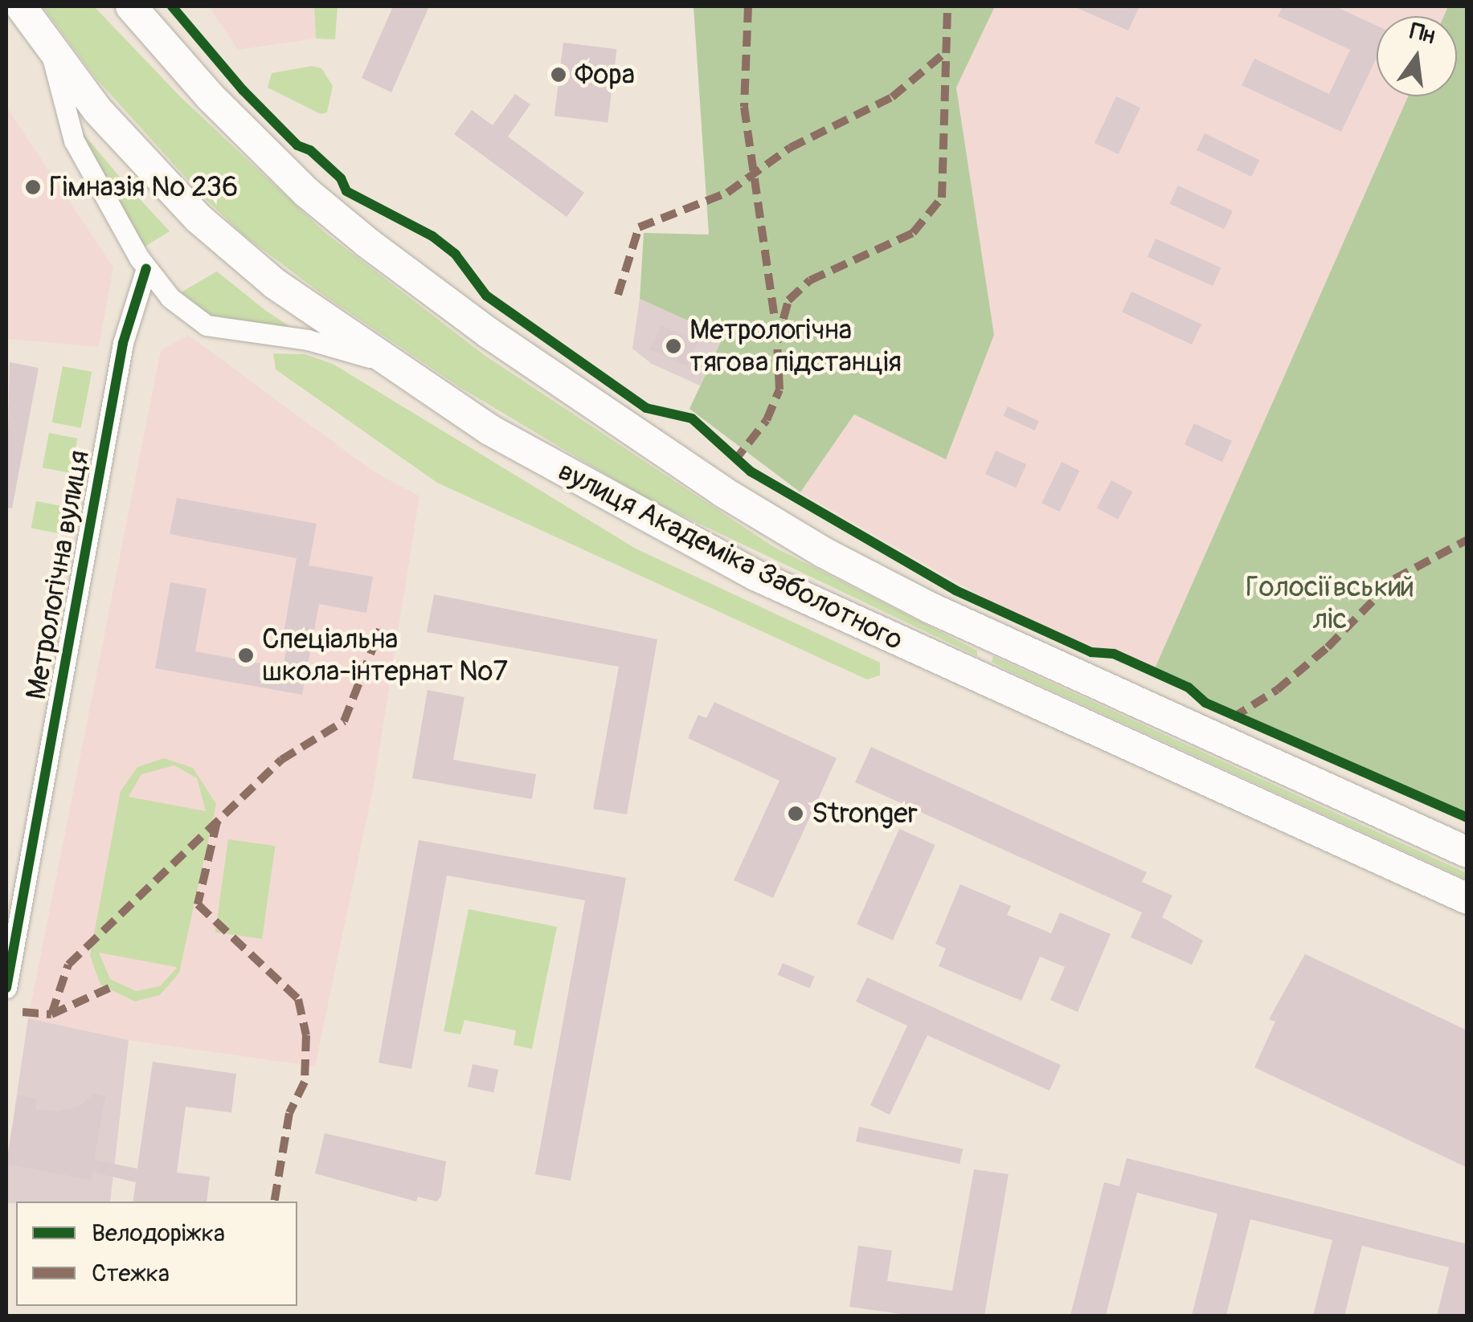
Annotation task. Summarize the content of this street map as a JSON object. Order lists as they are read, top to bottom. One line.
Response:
{"streets":{"highway":["вулиця Академіка Заболотного"],"street":["Метрологічна вулиця"]},"parks":["Голосіївський ліс"],"places":["Фора","Гімназія № 236","Метрологічна тягова підстанція","Спеціальна школа-інтернат №7","Stronger"],"legend":["Велодоріжка","Стежка"],"north":"top"}
